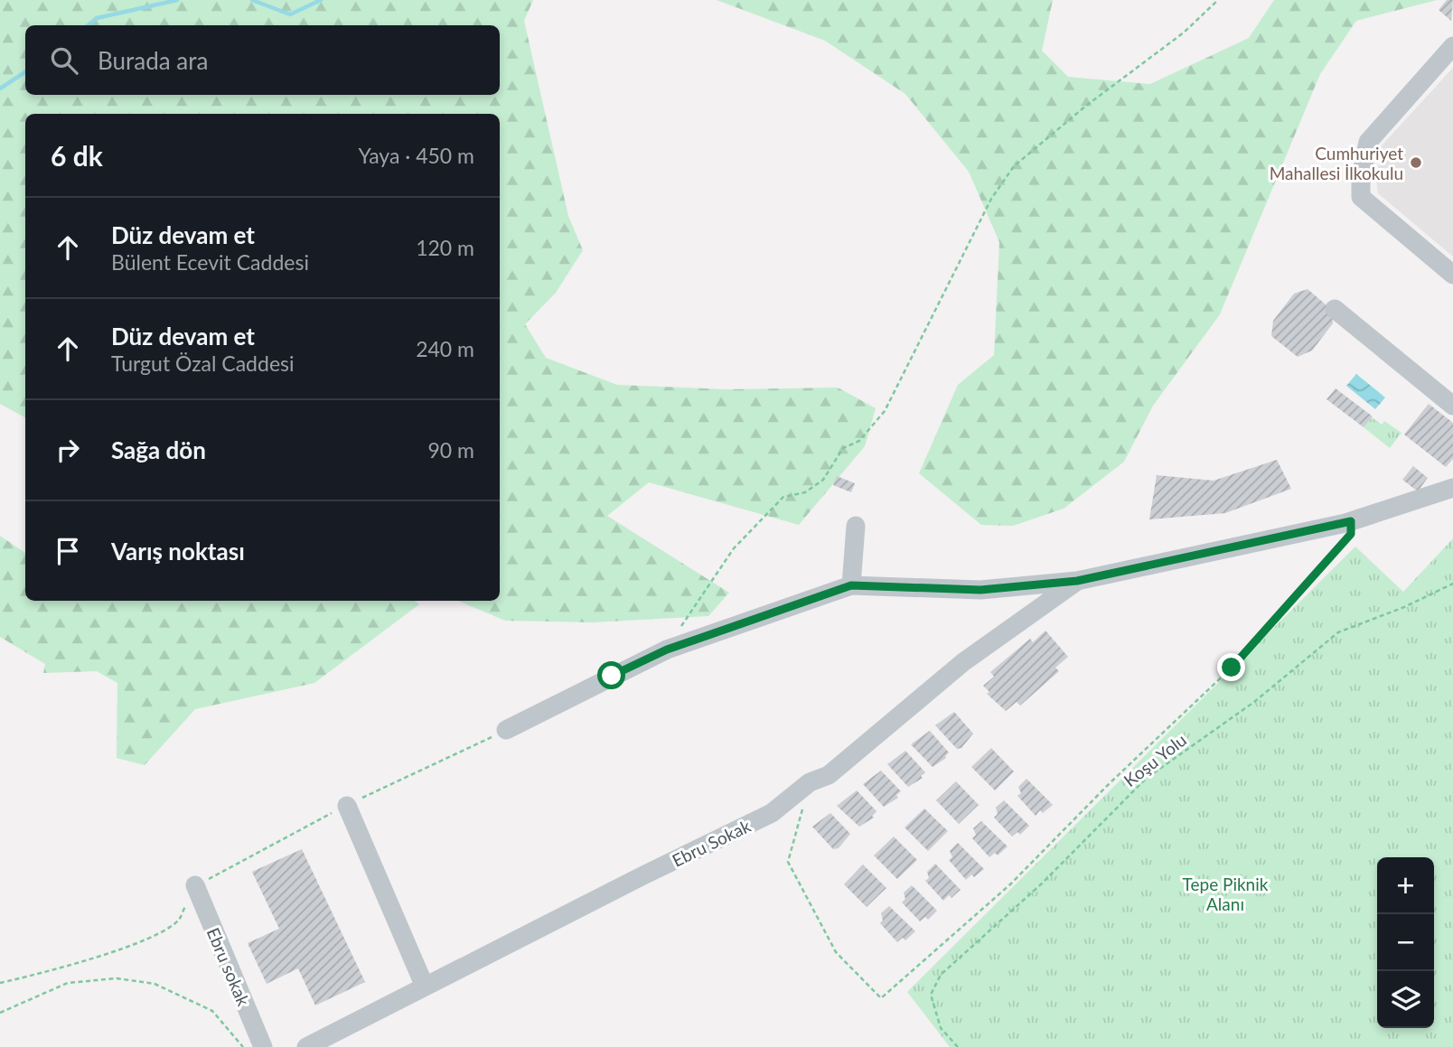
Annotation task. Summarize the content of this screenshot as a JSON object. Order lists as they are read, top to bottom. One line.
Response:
{"streets":{"street":["Ebru Sokak","Ebru sokak"],"path":["Koşu Yolu"]},"parks":["Tepe Piknik Alanı"],"places":["Cumhuriyet Mahallesi İlkokulu"],"page":{"search":"Burada ara","heading":["6 dk","Yaya · 450 m"],"list":[["Düz devam et","Bülent Ecevit Caddesi","120 m"],["Düz devam et","Turgut Özal Caddesi","240 m"],["Sağa dön","90 m"],"Varış noktası"],"map_buttons":["+","−"]}}
